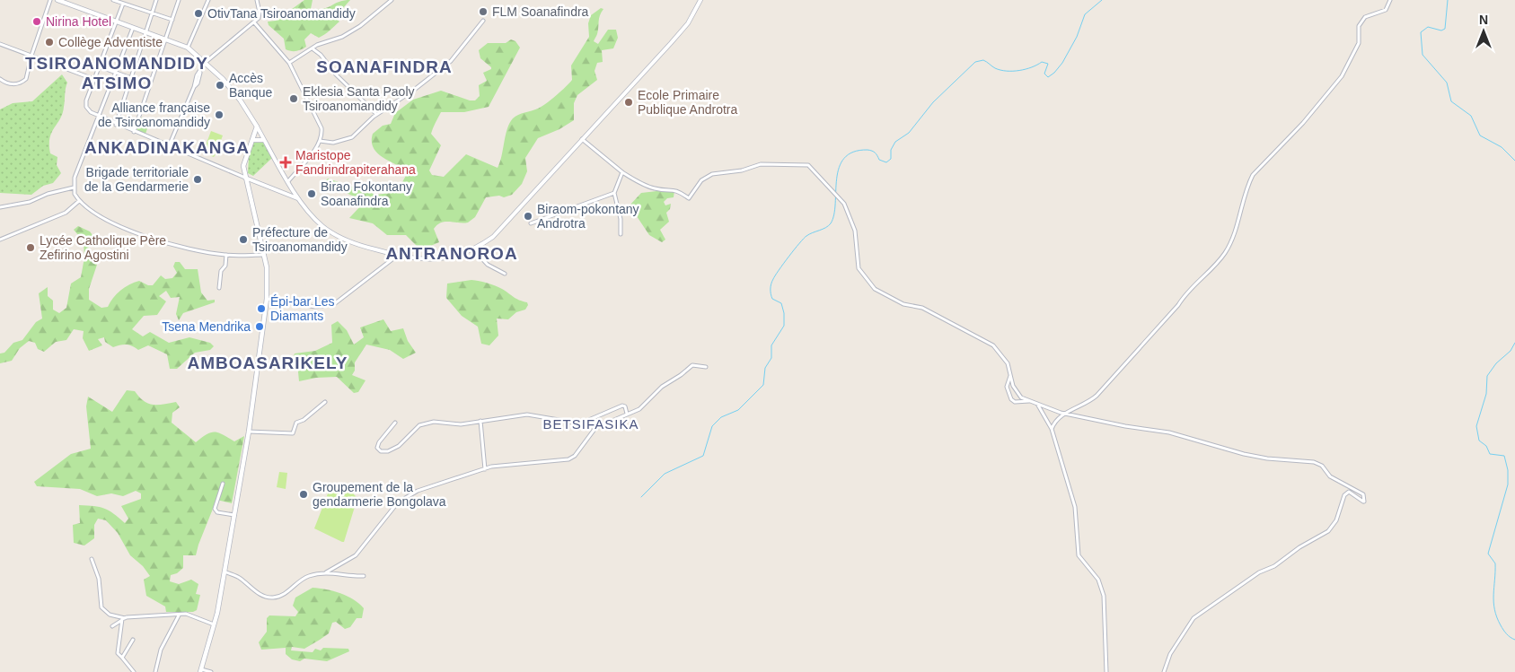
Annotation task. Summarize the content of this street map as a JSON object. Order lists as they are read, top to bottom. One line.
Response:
{"districts":["TSIROANOMANDIDY ATSIMO","SOANAFINDRA","ANKADINAKANGA","ANTRANOROA","AMBOASARIKELY","BETSIFASIKA"],"places":{"other":["FLM Soanafindra","OtivTana Tsiroanomandidy","Nirina Hotel","Collège Adventiste","Accès Banque","Eklesia Santa Paoly Tsiroanomandidy","Ecole Primaire Publique Androtra","Alliance française de Tsiroanomandidy","Brigade territoriale de la Gendarmerie","Birao Fokontany Soanafindra","Biraom-pokontany Androtra","Préfecture de Tsiroanomandidy","Lycée Catholique Père Zefirino Agostini","Épi-bar Les Diamants","Tsena Mendrika","Groupement de la gendarmerie Bongolava"],"health":["Maristope Fandrindrapiterahana"]},"north":"top"}
